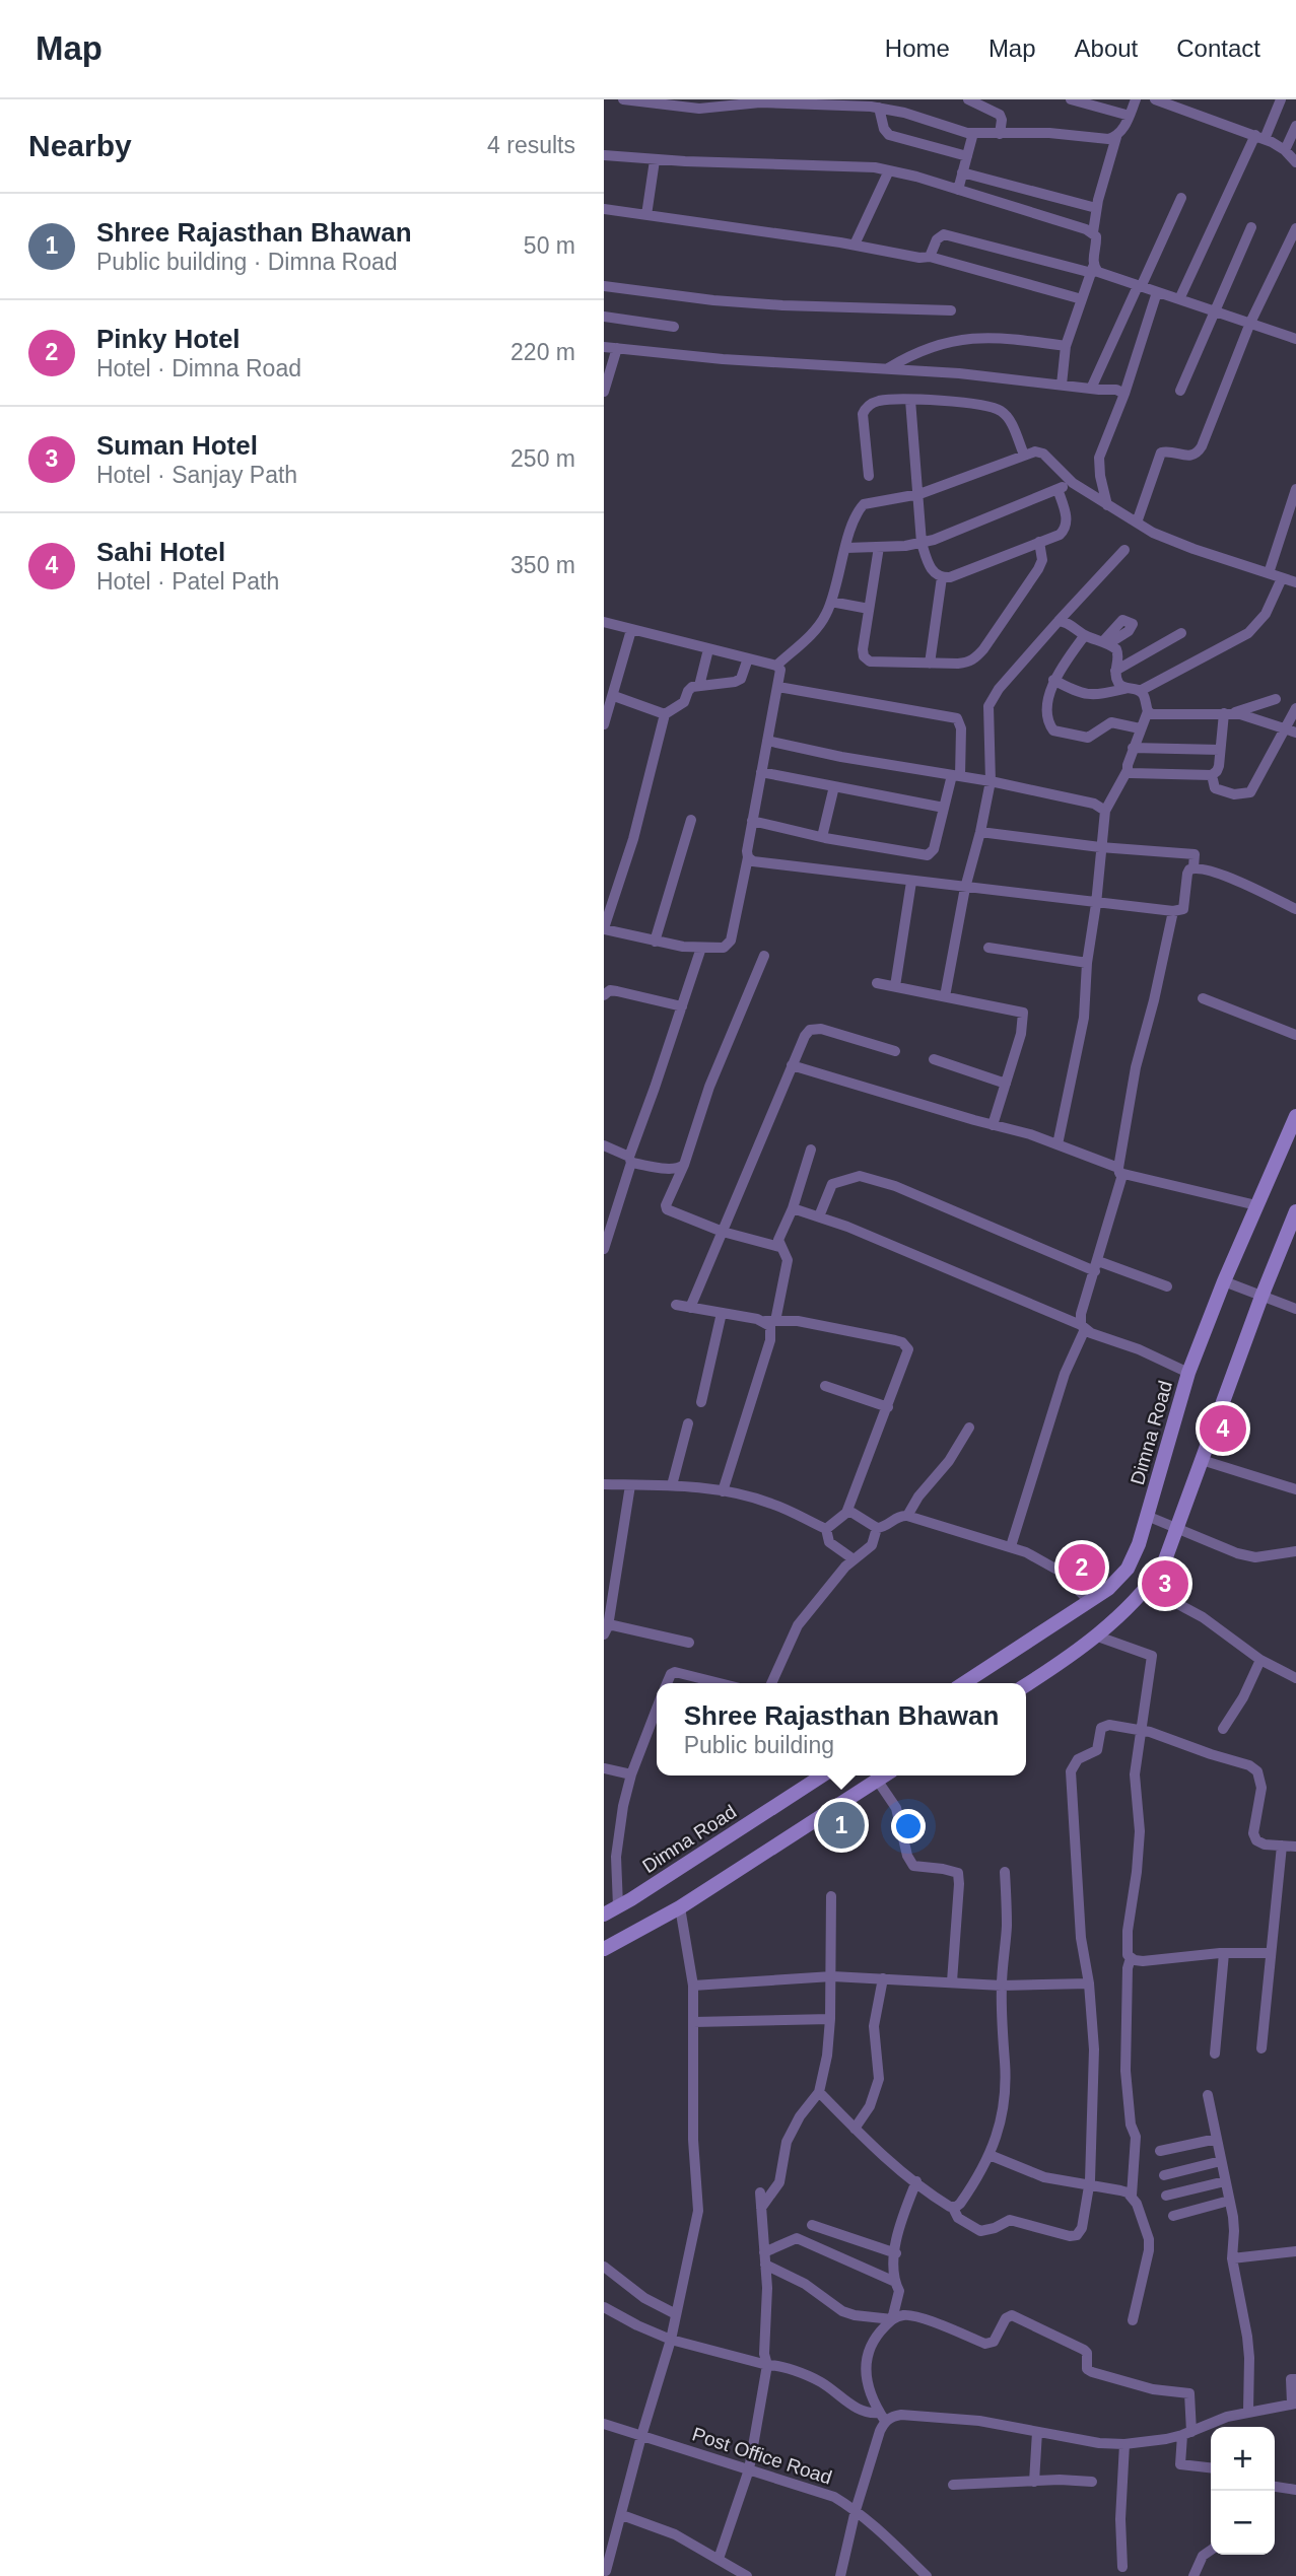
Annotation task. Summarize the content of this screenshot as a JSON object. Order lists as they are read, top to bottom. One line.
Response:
{"streets":{"street":["Dimna Road","Post Office Road"]},"page":{"header":"Map","nav":["Home","Map","About","Contact"],"heading":["Nearby","4 results"],"list":[{"mark":"1","name":"Shree Rajasthan Bhawan","note":"Public building · Dimna Road","value":"50 m"},{"mark":"2","name":"Pinky Hotel","note":"Hotel · Dimna Road","value":"220 m"},{"mark":"3","name":"Suman Hotel","note":"Hotel · Sanjay Path","value":"250 m"},{"mark":"4","name":"Sahi Hotel","note":"Hotel · Patel Path","value":"350 m"}],"pins":["4","2","3","1"],"popup":["Shree Rajasthan Bhawan","Public building"],"map_buttons":["+","−"]}}
